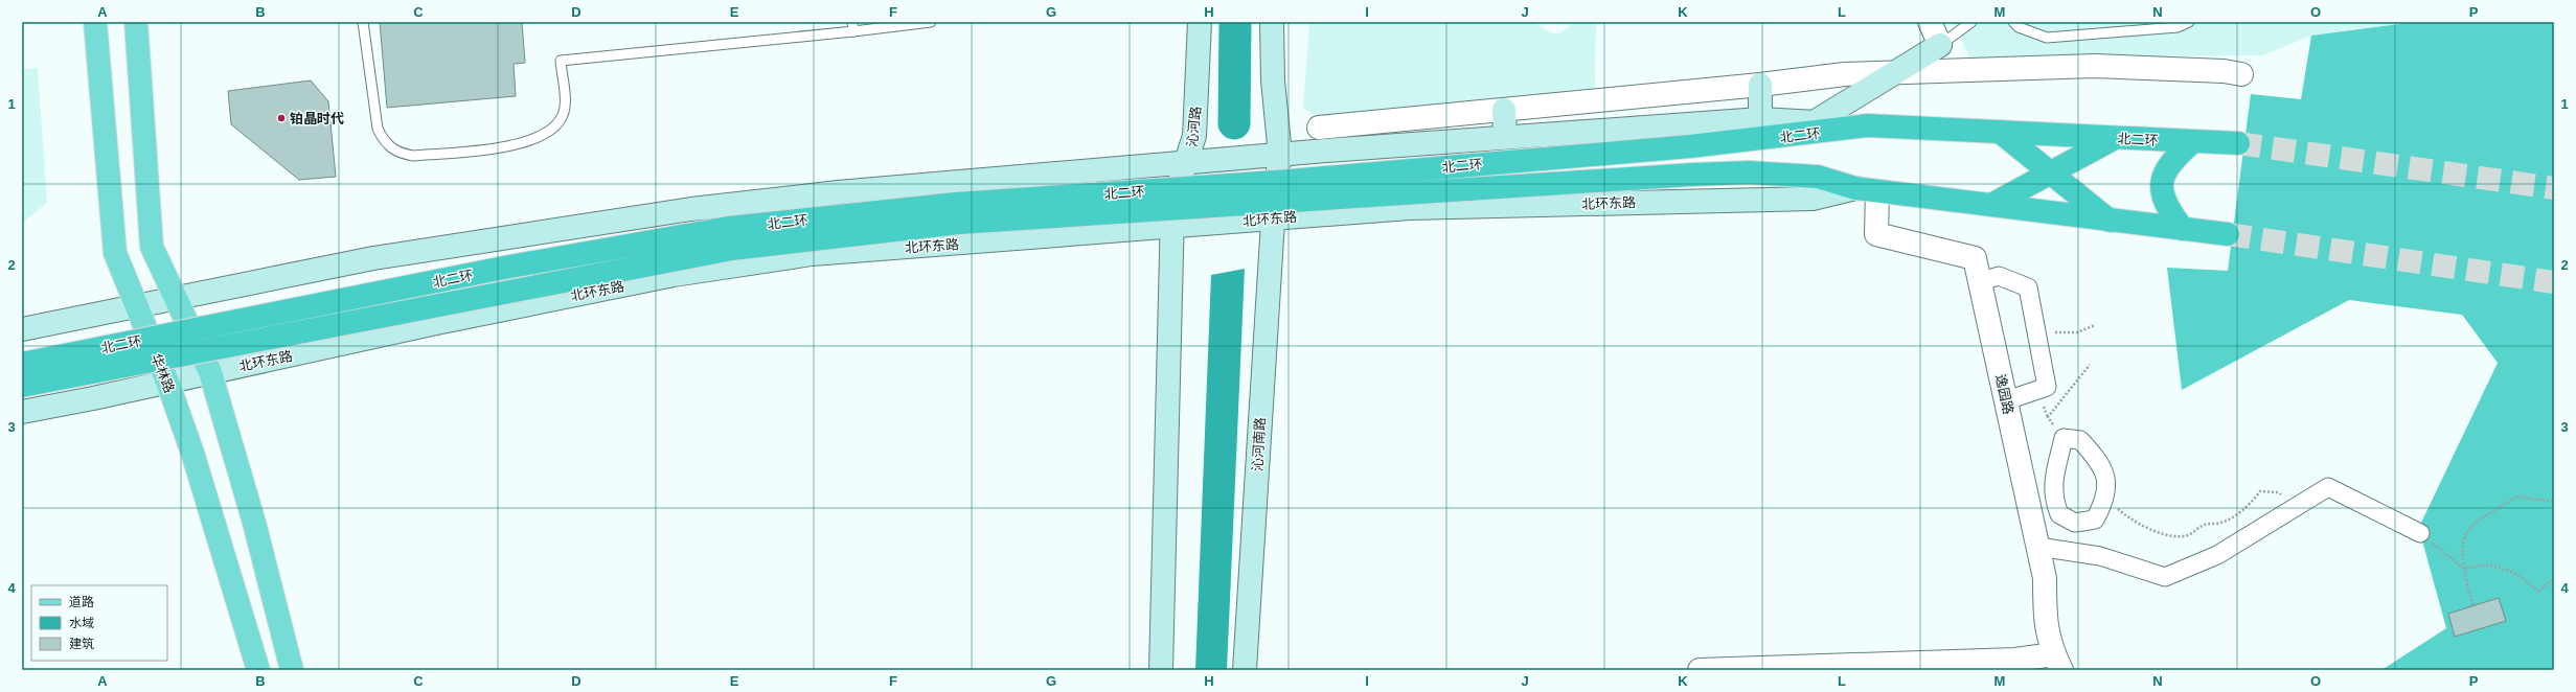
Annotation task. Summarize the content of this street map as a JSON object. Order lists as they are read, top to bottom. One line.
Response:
{"streets":{"highway":["北二环"],"main road":["沁河路","北环东路","华林路","沁河南路"],"street":["逸园路"]},"crossings":[["沁河路","北环东路"],["北二环","北环东路"],["北二环","逸园路"],["北环东路","华林路"],["北环东路","逸园路"],["北环东路","沁河南路"]],"places":["铂晶时代"],"legend":["道路","水域","建筑"],"grid":{"columns":["A","B","C","D","E","F","G","H","I","J","K","L","M","N","O","P"],"rows":["1","2","3","4"]}}
